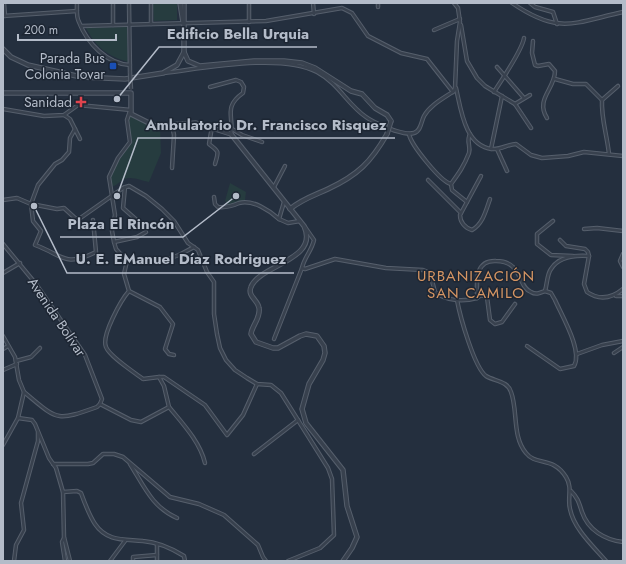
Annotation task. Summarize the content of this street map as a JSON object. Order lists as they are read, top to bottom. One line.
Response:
{"streets":{"street":["Avenida Bolívar"]},"districts":["URBANIZACIÓN SAN CAMILO"],"places":{"transit":["Parada Bus Colonia Tovar"],"other":["Edificio Bella Urquia","Ambulatorio Dr. Francisco Risquez","Plaza El Rincón","U. E. EManuel Díaz Rodriguez"],"health":["Sanidad"]},"scale_bar":"200 m"}
